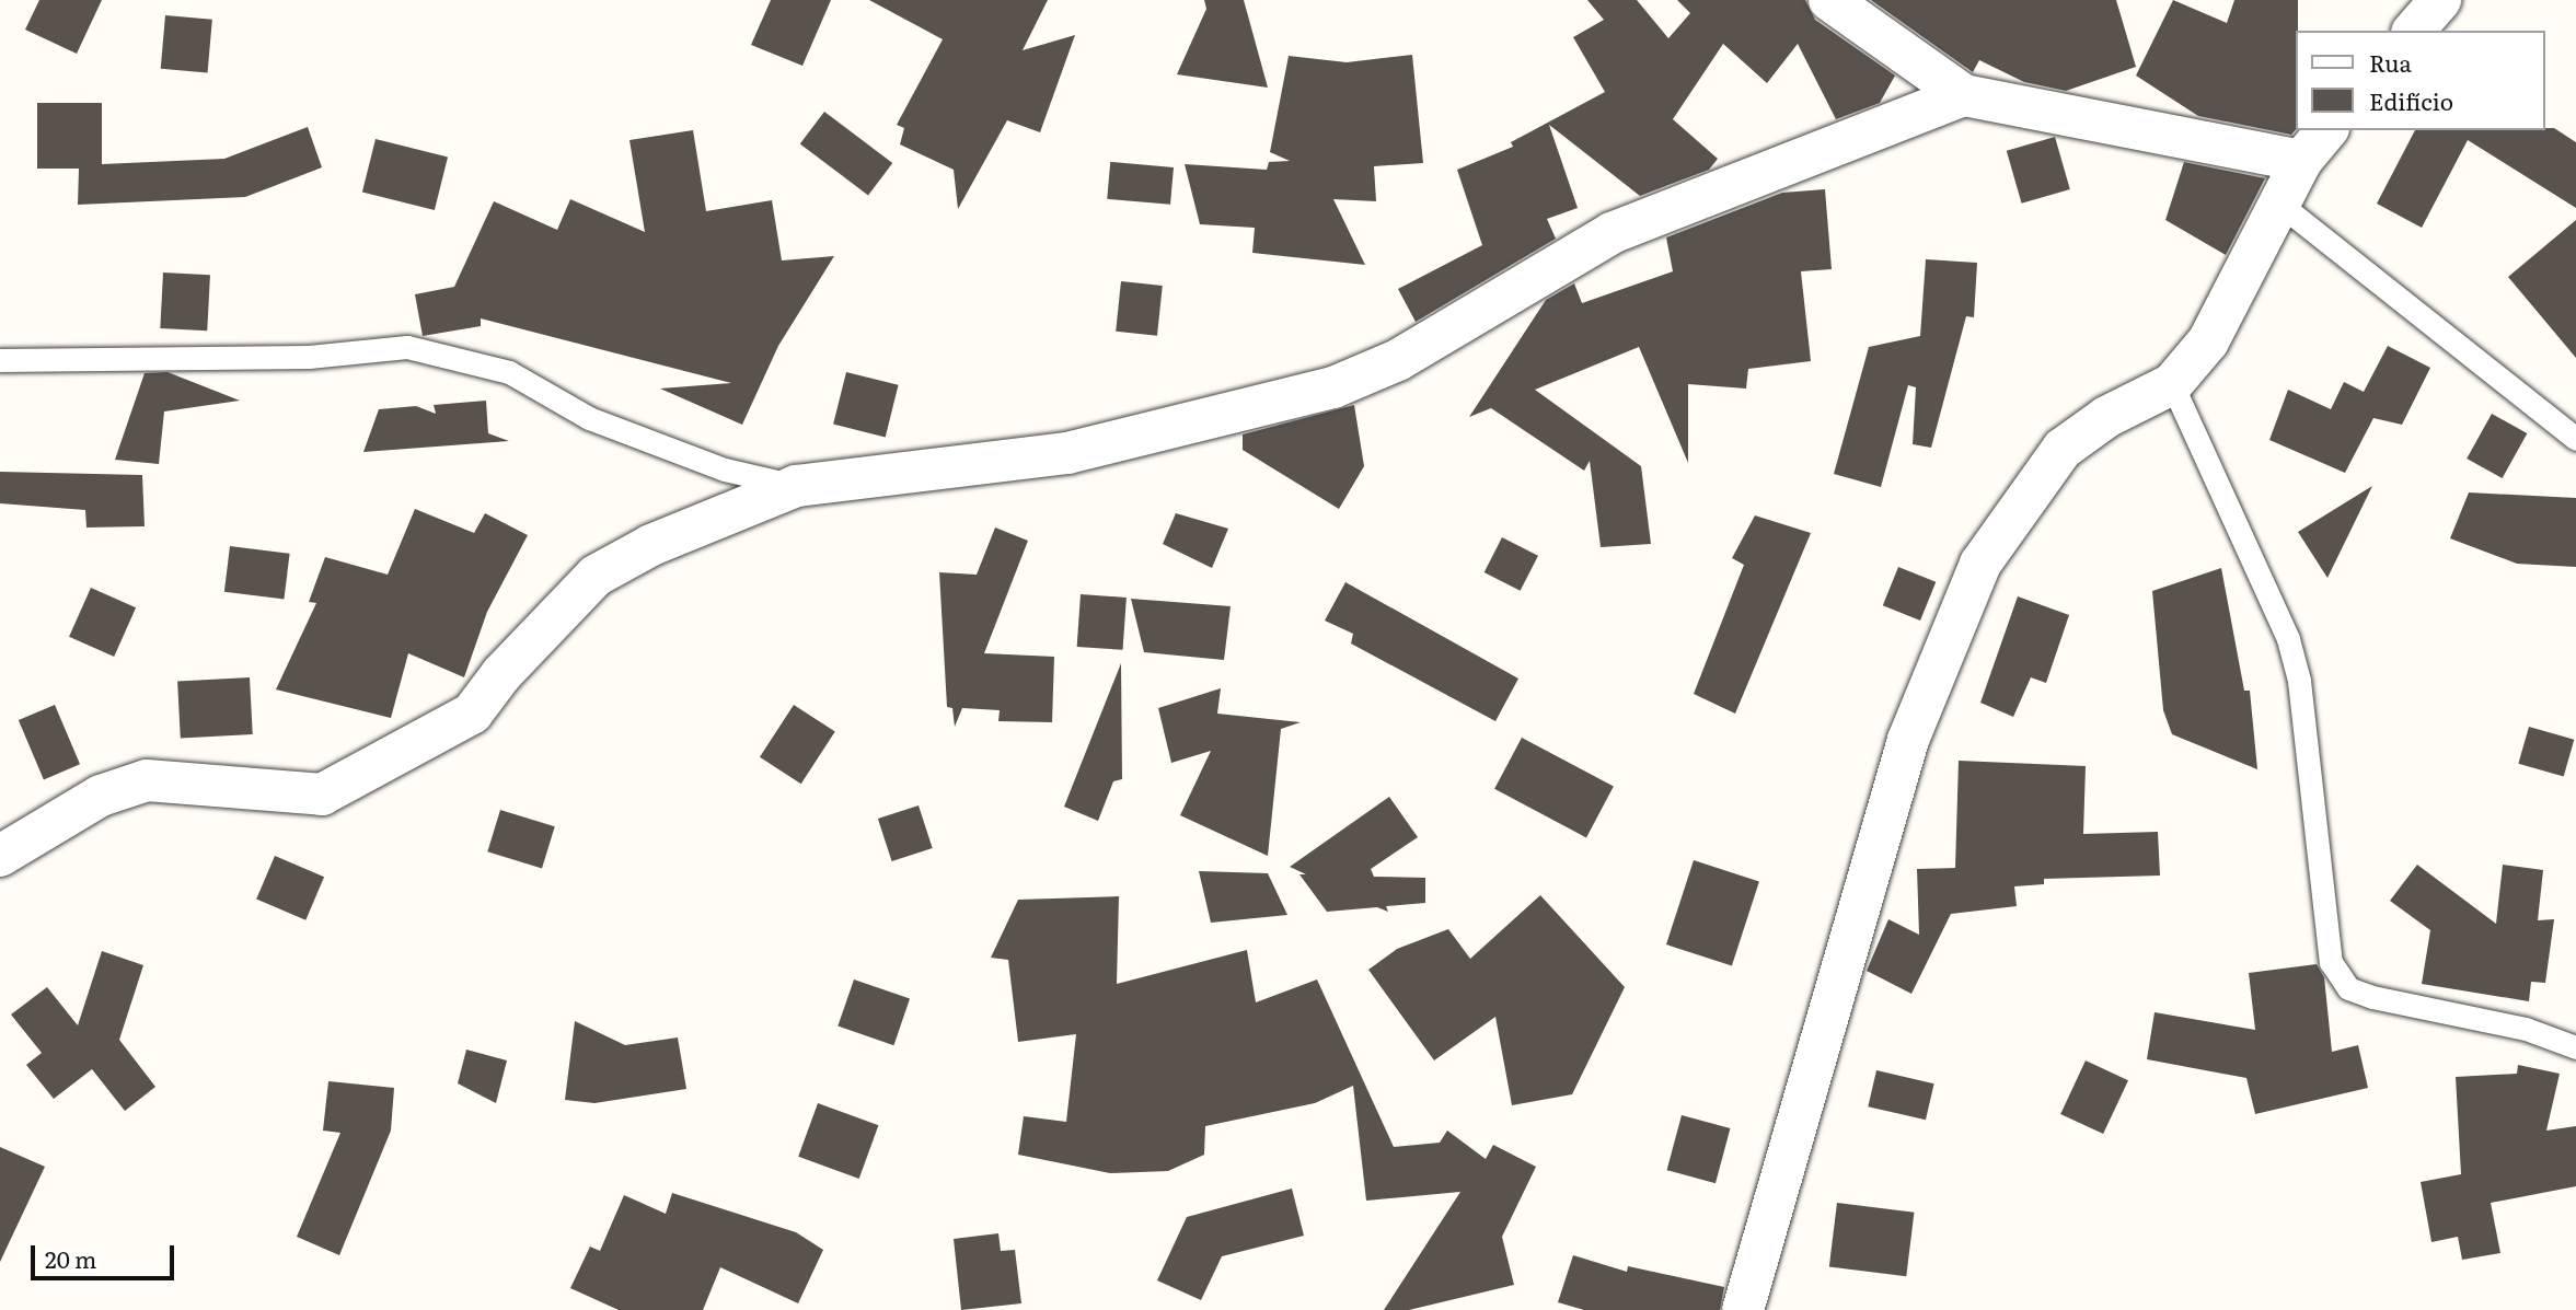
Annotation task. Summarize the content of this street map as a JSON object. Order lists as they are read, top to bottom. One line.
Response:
{"legend":["Rua","Edifício"],"scale_bar":"20 m"}
